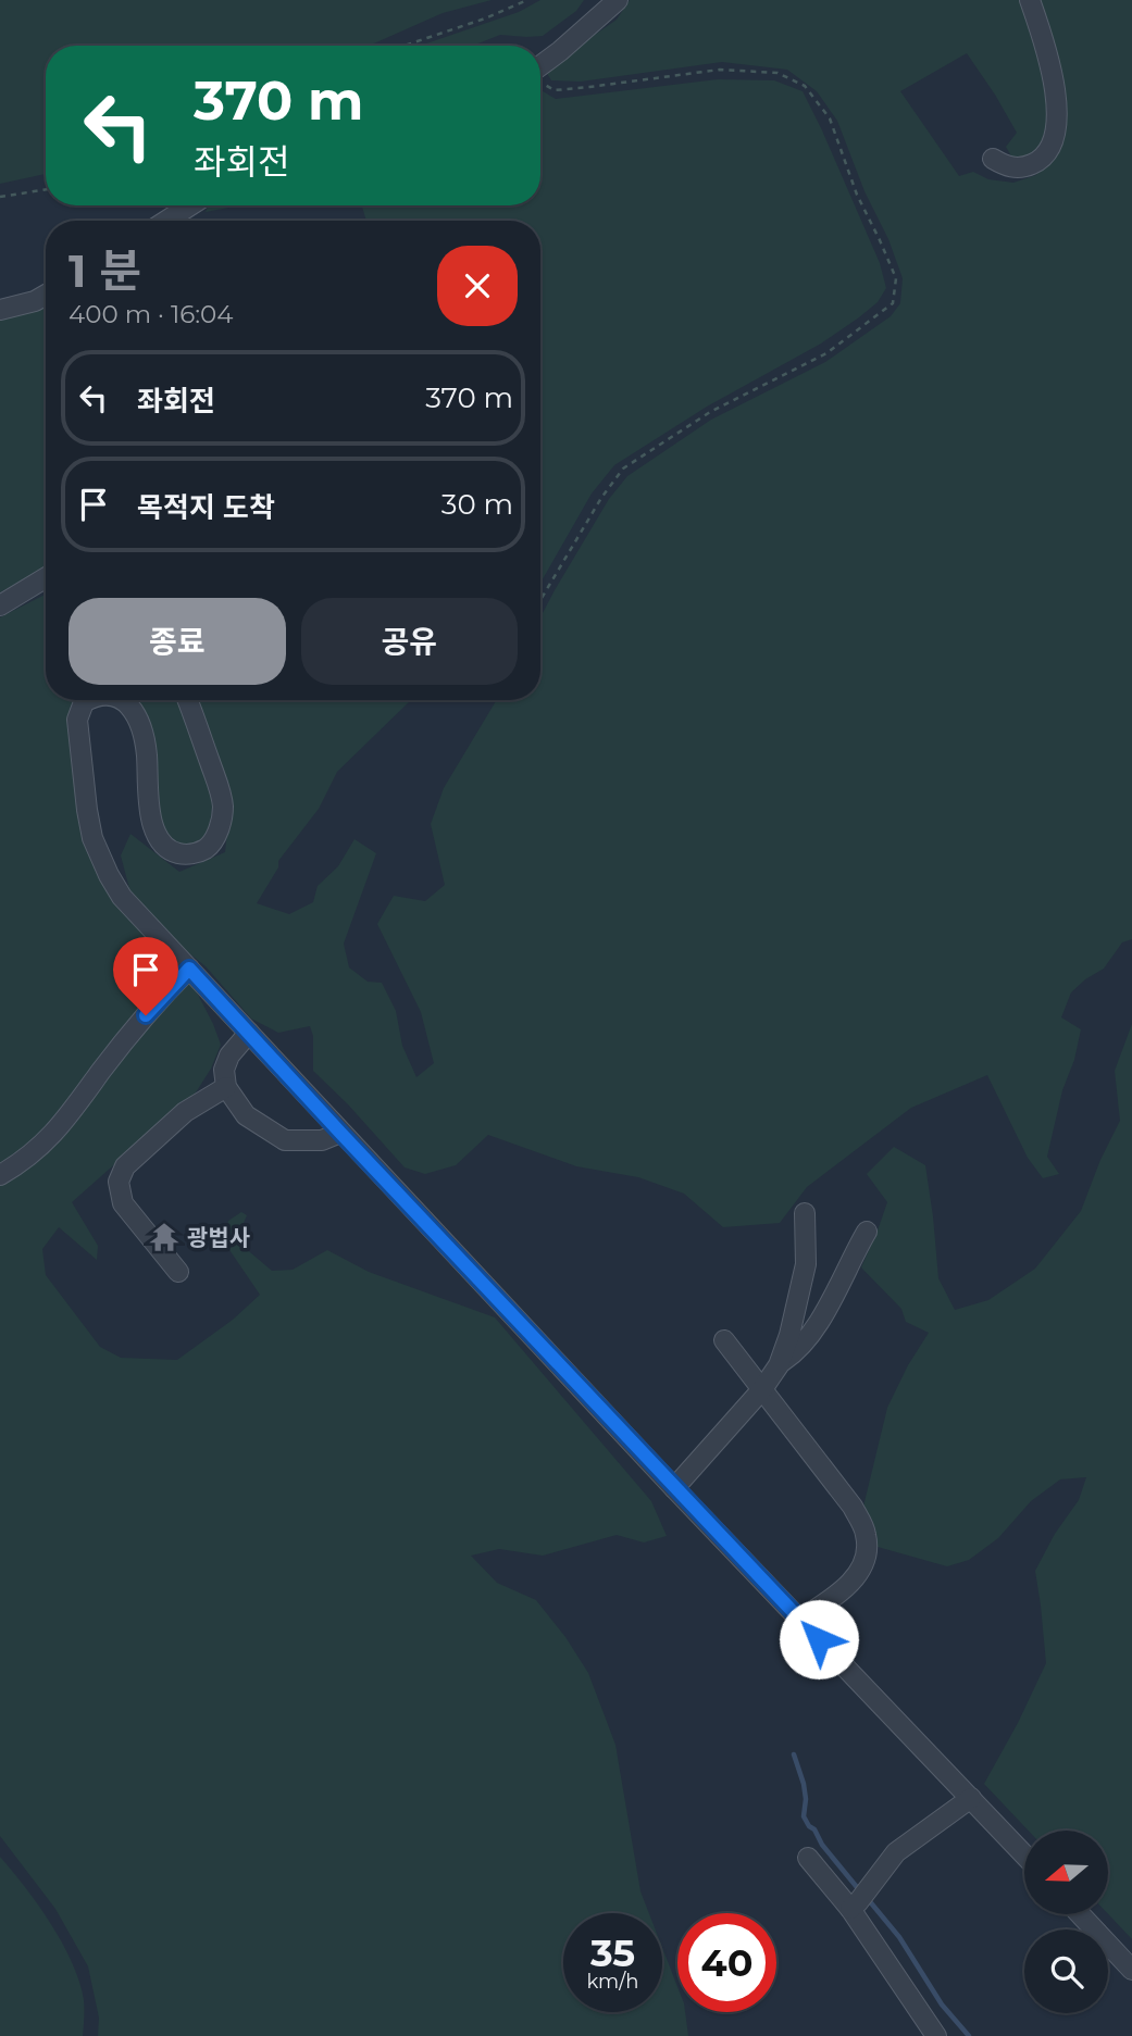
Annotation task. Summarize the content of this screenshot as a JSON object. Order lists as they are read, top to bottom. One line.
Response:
{"places":{"temple":["광법사"]},"north":"left","page":{"turn":["370 m","좌회전"],"heading":["1 분","400 m · 16:04"],"list":[{"name":"좌회전","value":"370 m"},{"name":"목적지 도착","value":"30 m"}],"buttons":["종료","공유"],"speed":"35 km/h","limit":"40"}}
